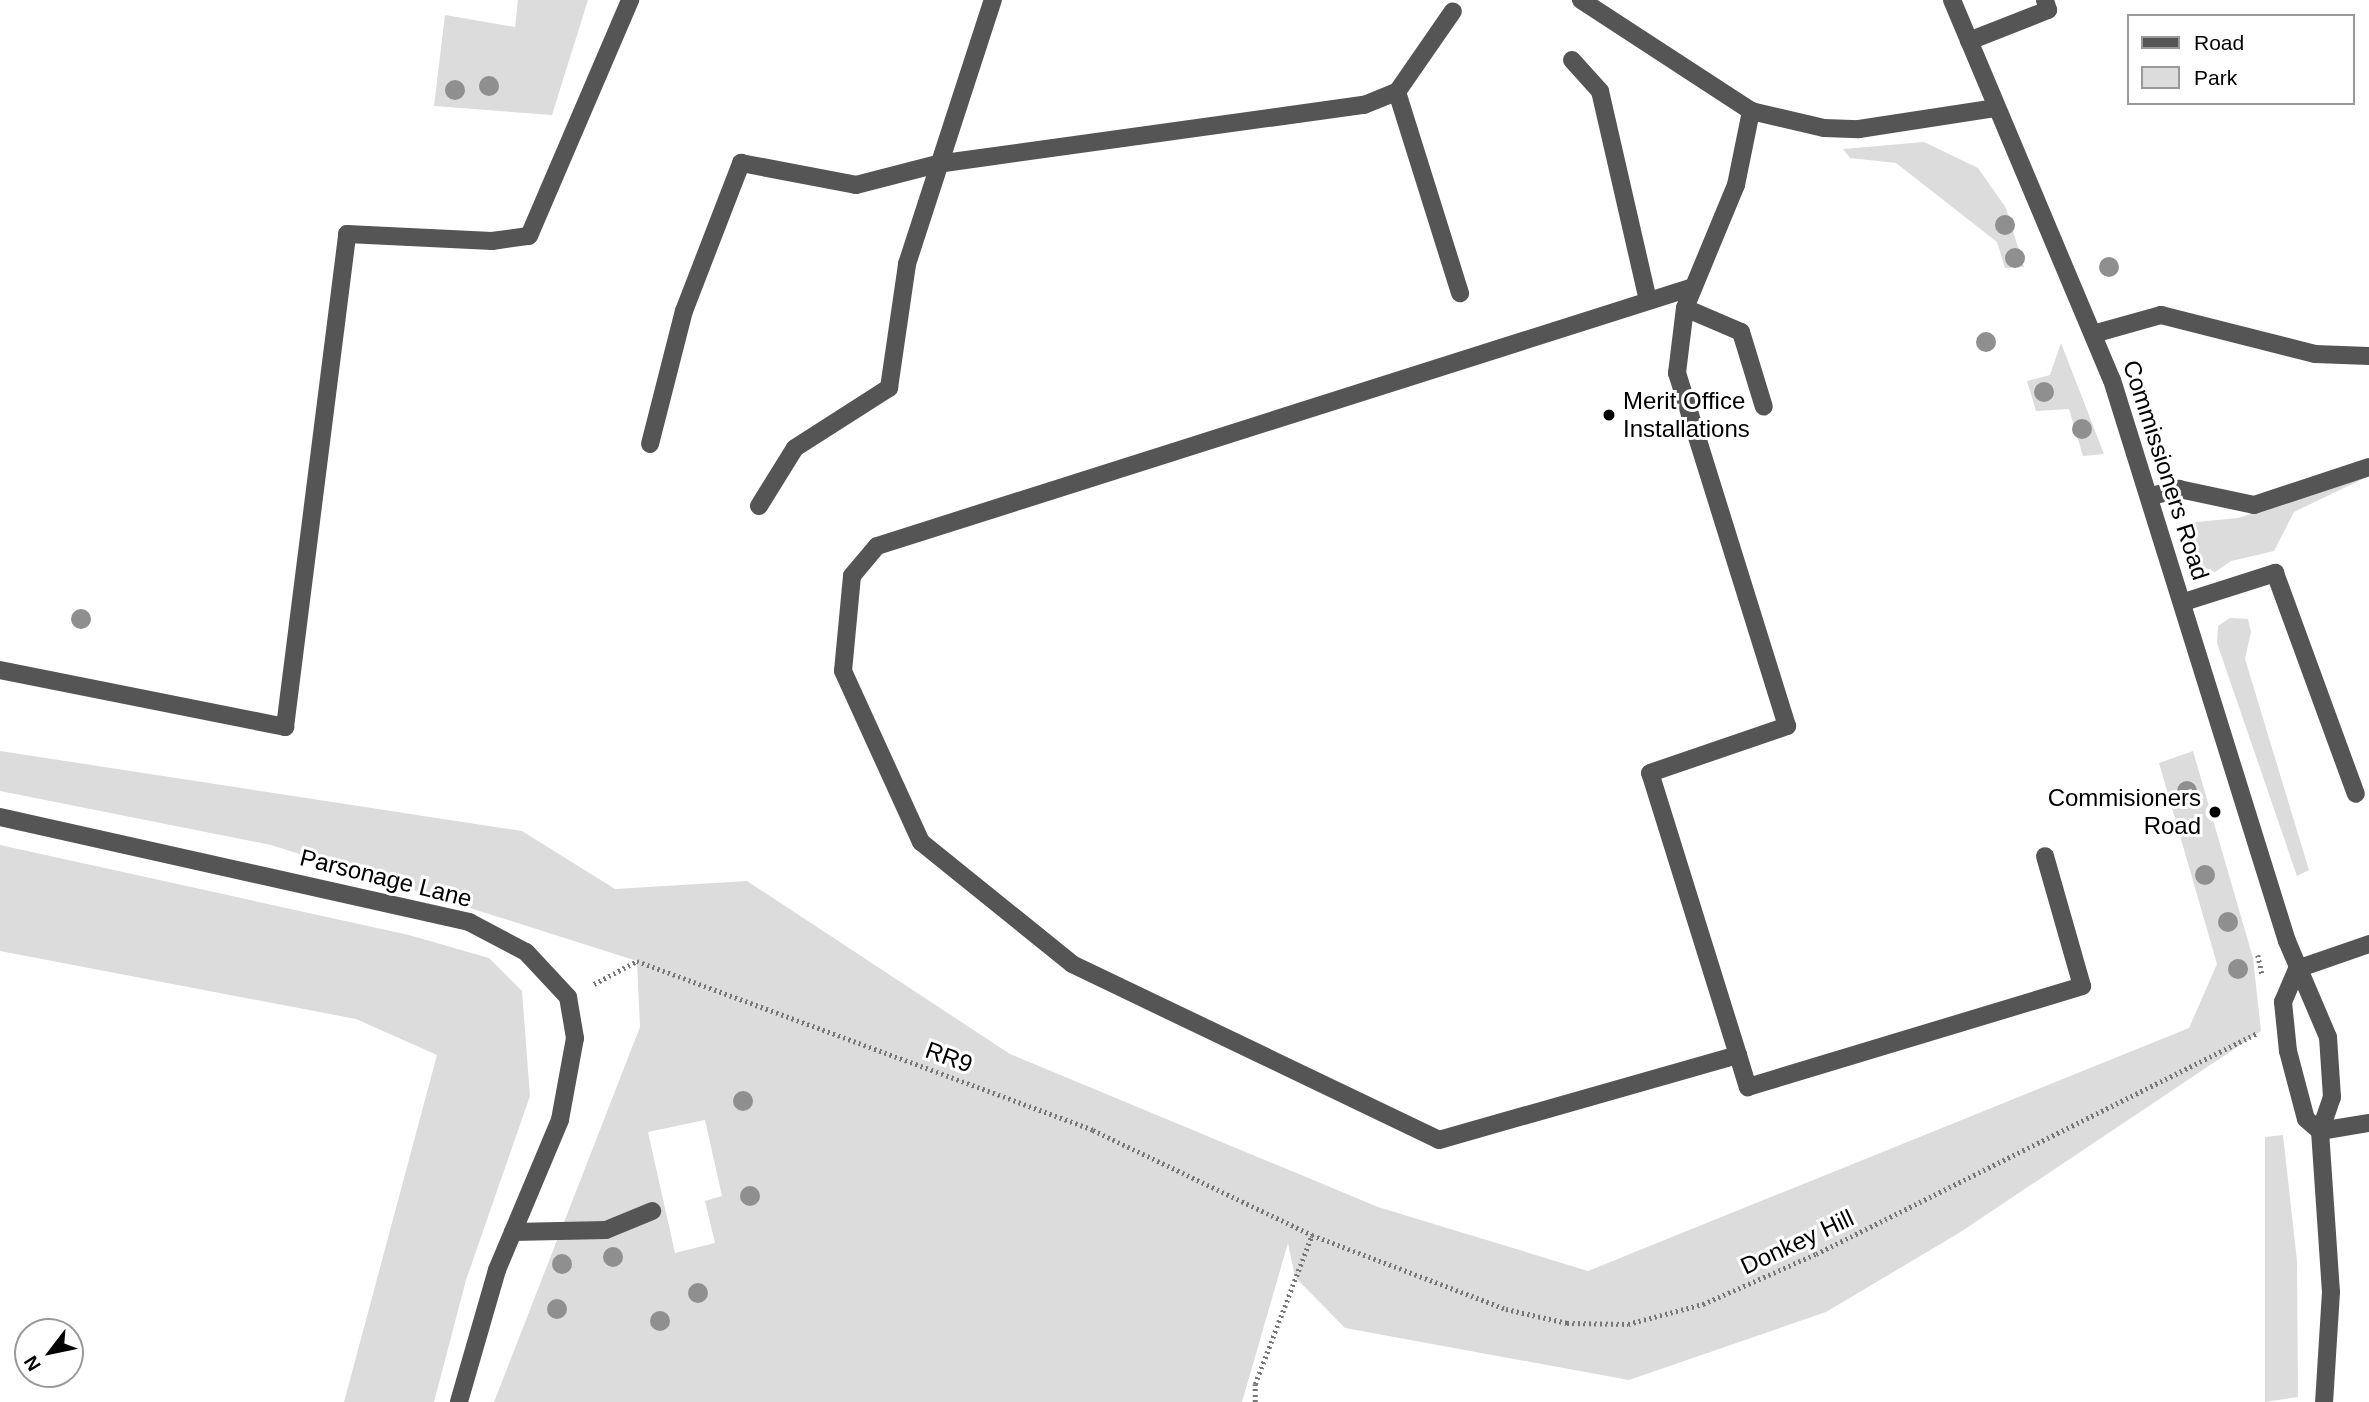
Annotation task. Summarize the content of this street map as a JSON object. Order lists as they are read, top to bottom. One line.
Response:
{"streets":{"street":["Commissioners Road","Parsonage Lane"],"path":["RR9","Donkey Hill"]},"crossings":[["Parsonage Lane","RR9"],["RR9","Donkey Hill"]],"places":["Merit Office Installations","Commisioners Road"],"legend":["Road","Park"],"north":"bottom left"}
